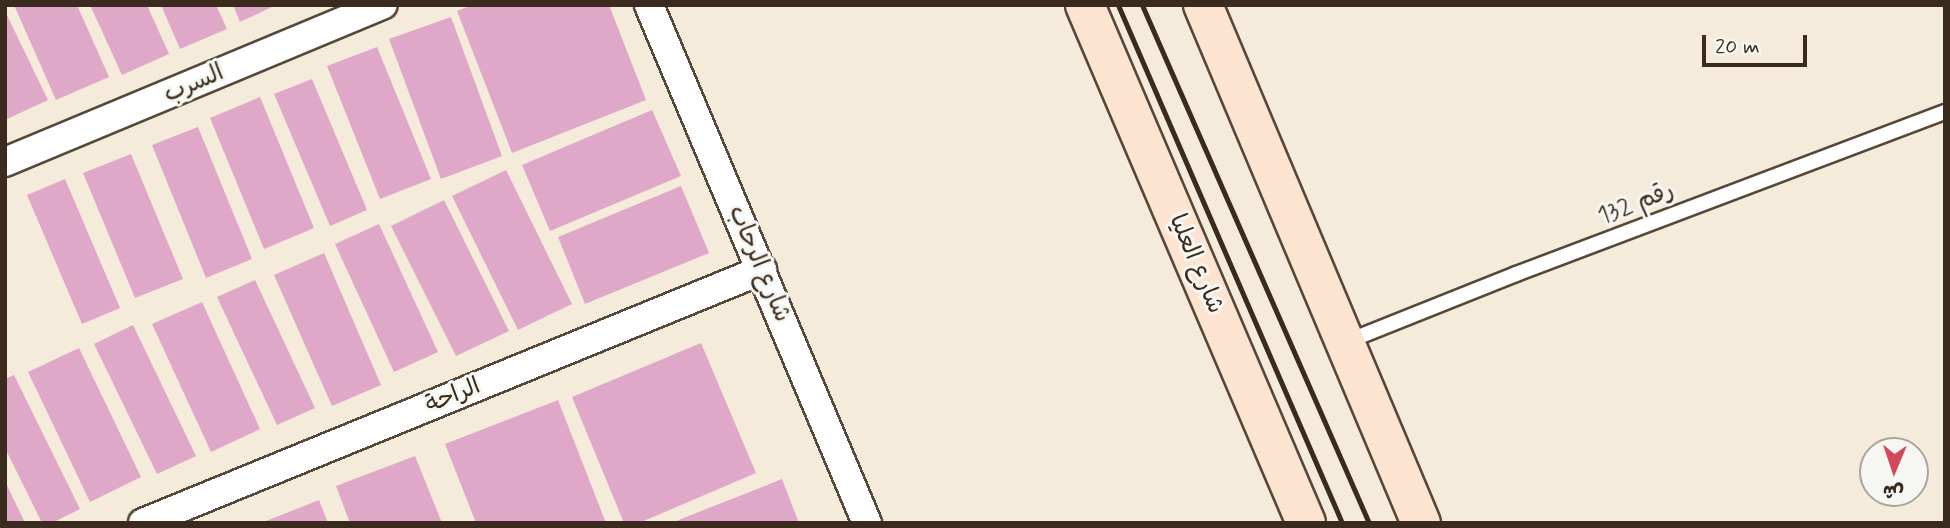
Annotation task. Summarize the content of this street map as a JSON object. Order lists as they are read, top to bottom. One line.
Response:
{"streets":{"main road":["شارع العليا"],"street":["السرب","شارع الرحاب","الراحة"],"lane":["رقم 132"]},"crossings":[["شارع الرحاب","الراحة"]],"scale_bar":"20 m","north":"bottom"}
